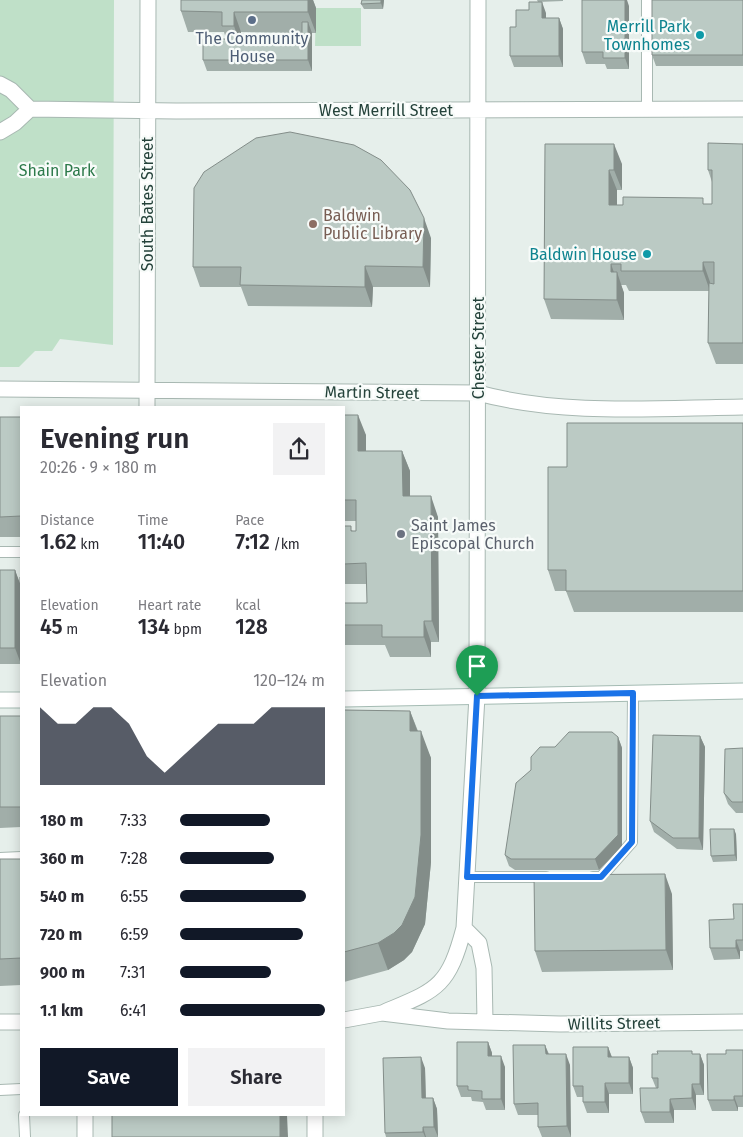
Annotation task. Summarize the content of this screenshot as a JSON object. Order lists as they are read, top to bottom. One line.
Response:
{"streets":{"street":["West Merrill Street","South Bates Street","Chester Street","Martin Street","Willits Street"]},"crossings":[["West Merrill Street","South Bates Street"],["West Merrill Street","Chester Street"],["South Bates Street","Martin Street"],["Chester Street","Martin Street"],["Chester Street","Willits Street"]],"parks":["Shain Park"],"places":["The Community House","Merrill Park Townhomes","Baldwin Public Library","Baldwin House","Saint James Episcopal Church"],"page":{"heading":["Evening run","20:26 · 9 × 180 m"],"stats":[["Distance","1.62 km"],["Time","11:40"],["Pace","7:12 /km"],["Elevation","45 m"],["Heart rate","134 bpm"],["kcal","128"]],"chart":["Elevation","120–124 m"],"list":[{"name":"180 m","note":"7:33"},{"name":"360 m","note":"7:28"},{"name":"540 m","note":"6:55"},{"name":"720 m","note":"6:59"},{"name":"900 m","note":"7:31"},{"name":"1.1 km","note":"6:41"}],"buttons":["Save","Share"]}}
